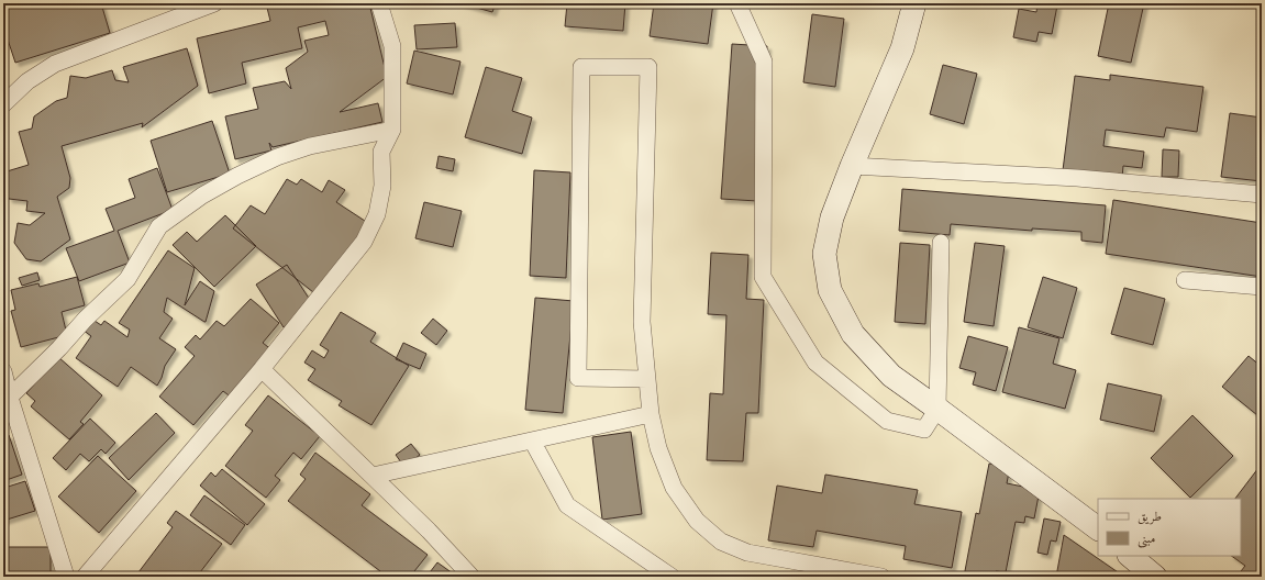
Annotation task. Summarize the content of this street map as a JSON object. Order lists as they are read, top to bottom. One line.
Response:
{"legend":["طريق","مبنى"]}
